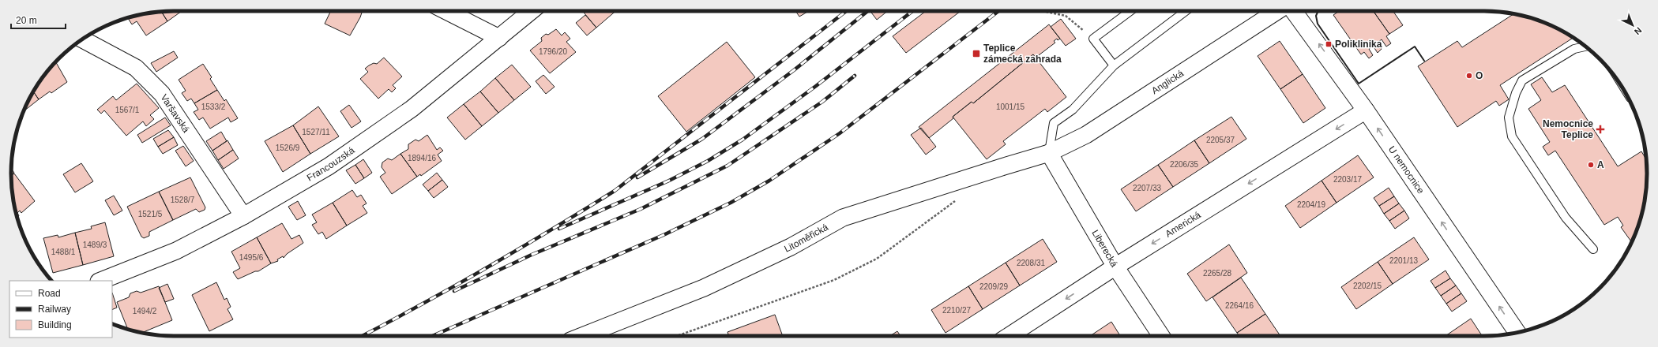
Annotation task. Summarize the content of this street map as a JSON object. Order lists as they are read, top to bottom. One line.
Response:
{"streets":{"street":["Anglická","Varšavská","Francouzská","U nemocnice","Americká","Litoměřická","Liberecká"]},"crossings":[["Anglická","Litoměřická"],["Anglická","Liberecká"],["Varšavská","Francouzská"],["U nemocnice","Americká"],["Americká","Liberecká"],["Litoměřická","Liberecká"]],"one_way":["U nemocnice","Americká"],"places":{"transit":["Poliklinika","Teplice zámecká zahrada"],"other":["O","A"],"health":["Nemocnice Teplice"]},"house_numbers":["1796/20","1533/2","1001/15","1567/1","1527/11","2205/37","1526/9","1894/16","2206/35","2203/17","2207/33","1528/7","2204/19","1521/5","1489/3","1488/1","1495/6","2201/13","2208/31","2265/28","2202/15","2209/29","2264/16","2210/27","1494/2"],"legend":["Road","Railway","Building"],"scale_bar":"20 m","north":"bottom right"}
